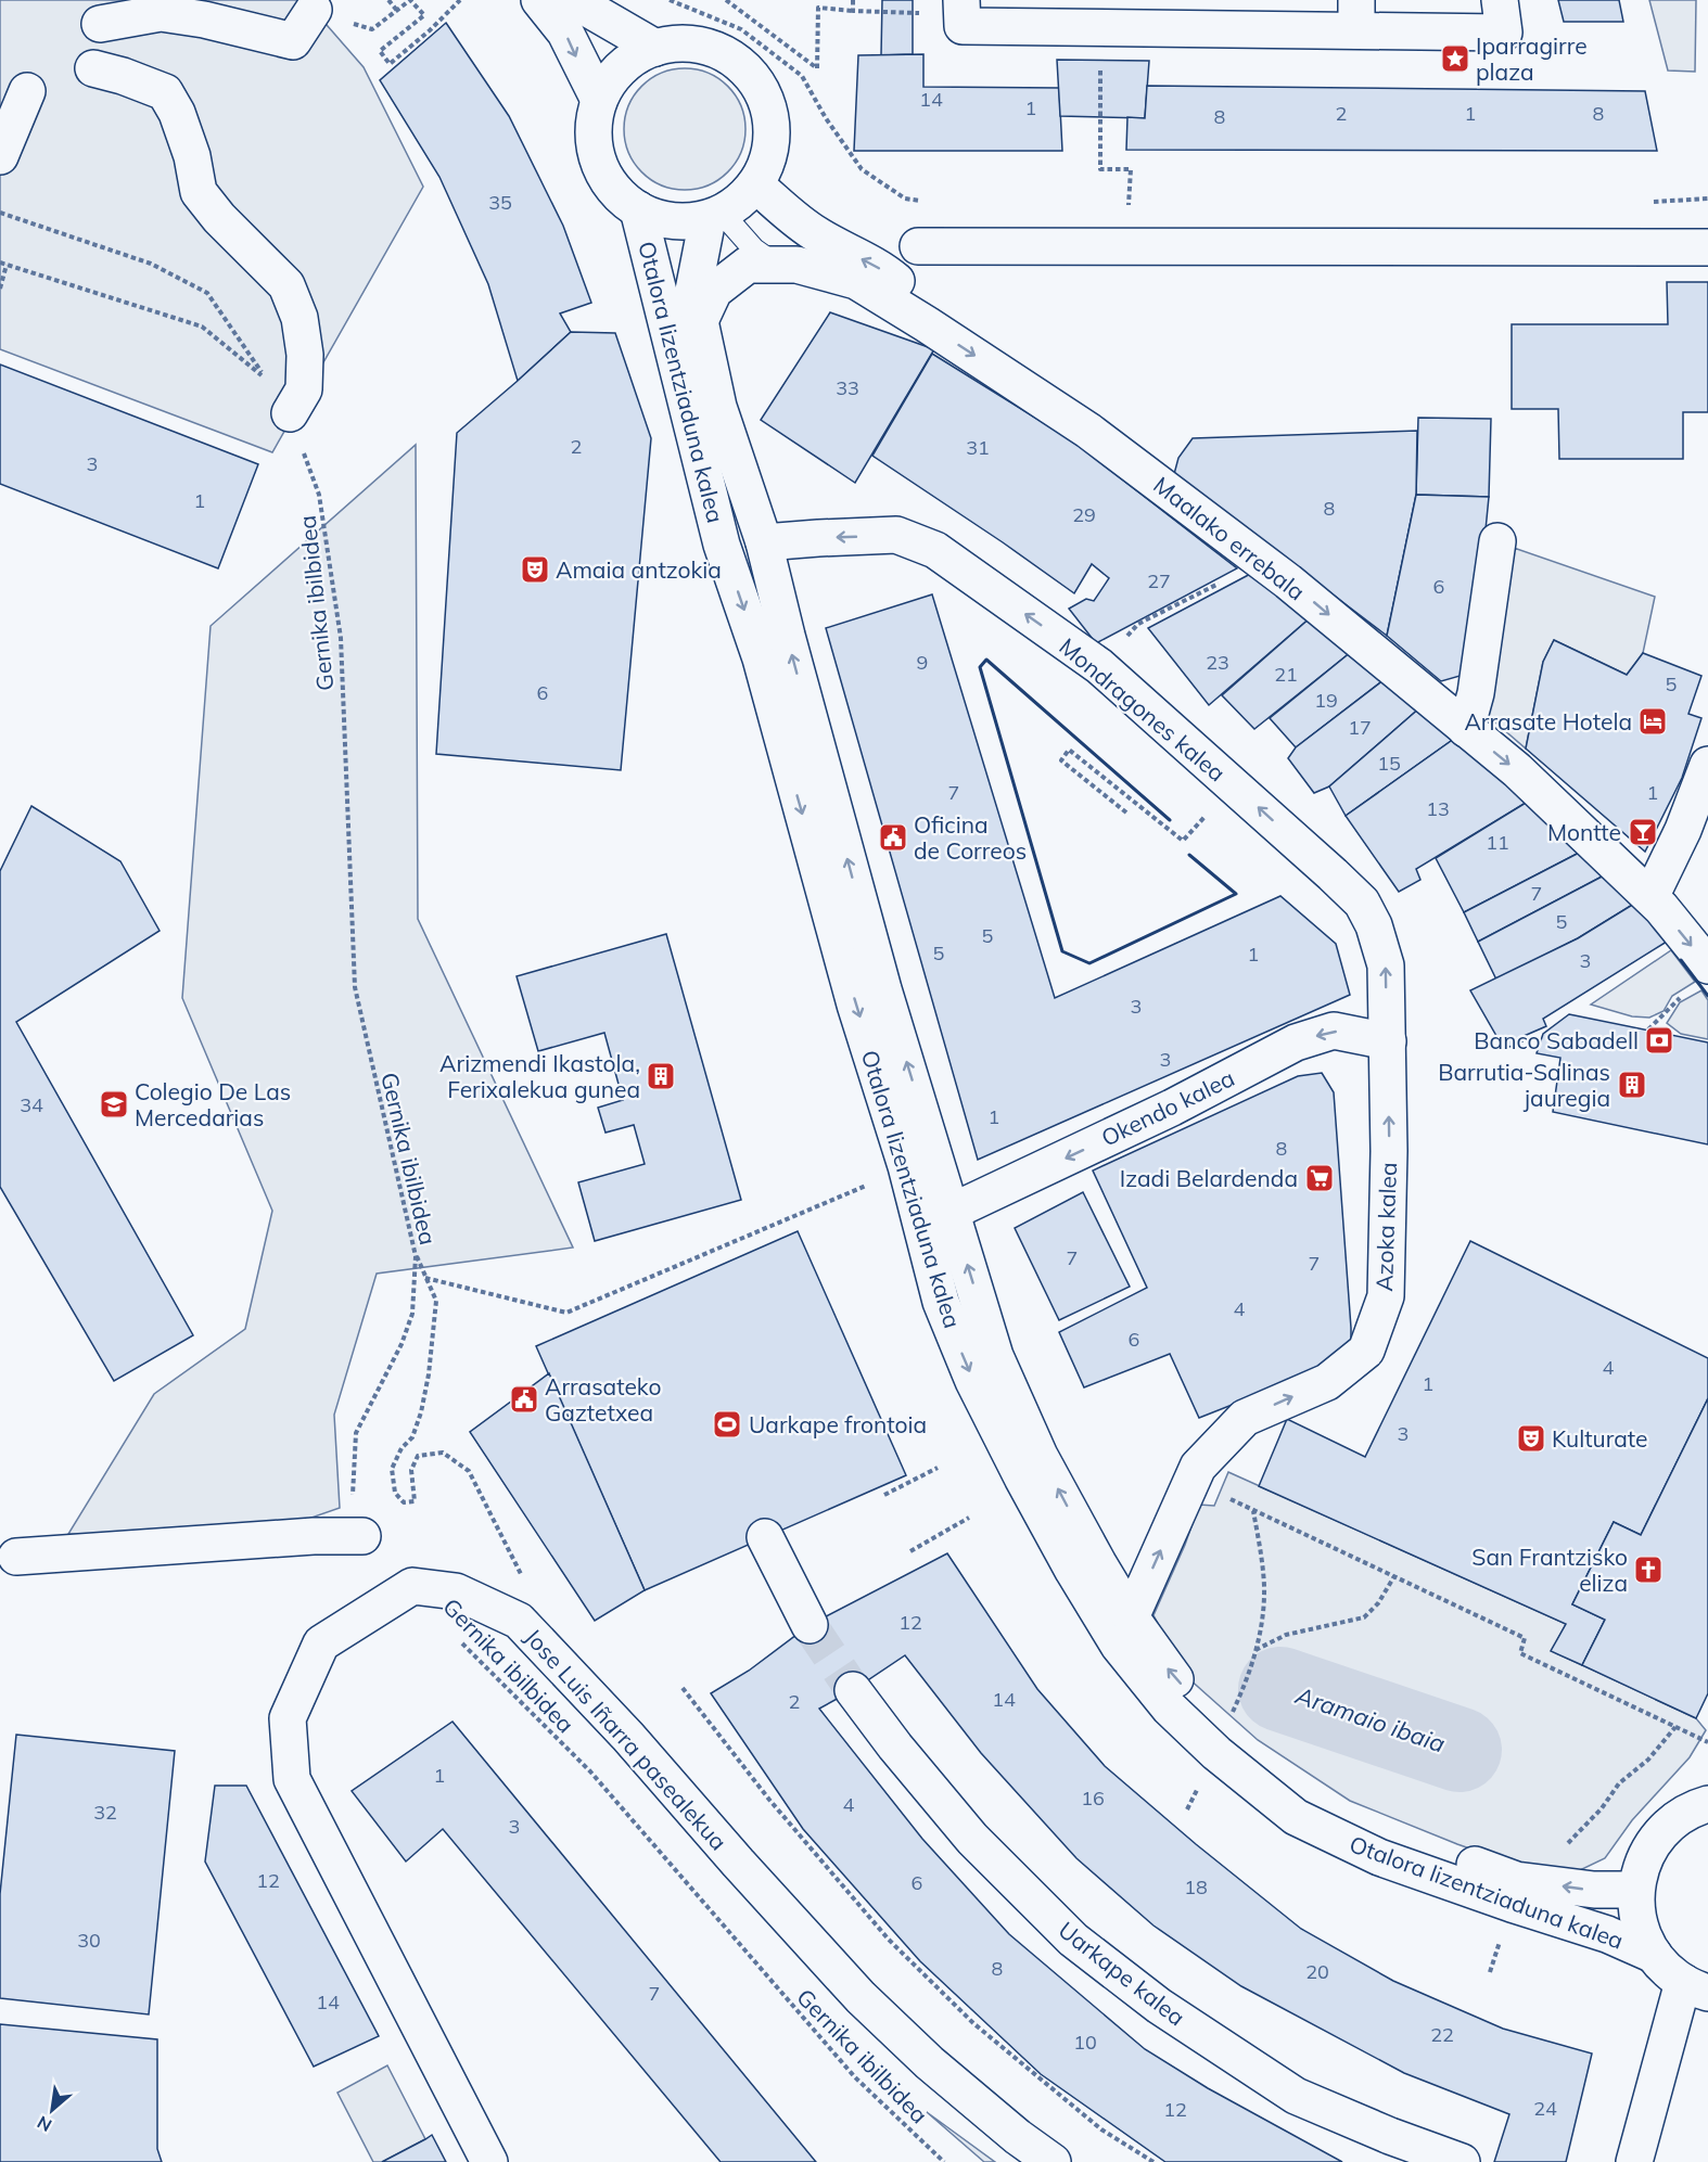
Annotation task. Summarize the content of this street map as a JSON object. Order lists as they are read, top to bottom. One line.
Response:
{"streets":{"street":["Otalora lizentziaduna kalea","Maalako errebala","Mondragones kalea","Okendo kalea","Azoka kalea","Jose Luis Iñarra pasealekua","Uarkape kalea"],"path":["Gernika ibilbidea"]},"crossings":[["Otalora lizentziaduna kalea","Maalako errebala"],["Otalora lizentziaduna kalea","Mondragones kalea"],["Otalora lizentziaduna kalea","Okendo kalea"],["Otalora lizentziaduna kalea","Azoka kalea"],["Mondragones kalea","Okendo kalea"],["Mondragones kalea","Azoka kalea"],["Okendo kalea","Azoka kalea"]],"one_way":["Maalako errebala","Mondragones kalea","Okendo kalea","Azoka kalea"],"water":["Aramaio ibaia"],"places":{"place":["Iparragirre plaza"],"theatre":["Amaia antzokia","Kulturate"],"hotel":["Arrasate Hotela"],"bar":["Montte"],"public building":["Oficina de Correos","Arrasateko Gaztetxea"],"bank":["Banco Sabadell"],"building":["Arizmendi Ikastola, Ferixalekua gunea","Barrutia-Salinas jauregia"],"school or university":["Colegio De Las Mercedarias"],"supermarket":["Izadi Belardenda"],"sports":["Uarkape frontoia"],"church":["San Frantzisko eliza"]},"house_numbers":["14","1","2","1","8","8","35","33","2","31","3","1","8","29","27","6","9","23","21","5","6","19","17","15","7","1","13","11","7","5","5","5","1","3","3","3","34","1","8","7","7","4","6","4","1","3","12","14","2","1","16","4","32","3","12","6","18","30","8","20","7","14","22","10","24","12"],"north":"bottom left"}
